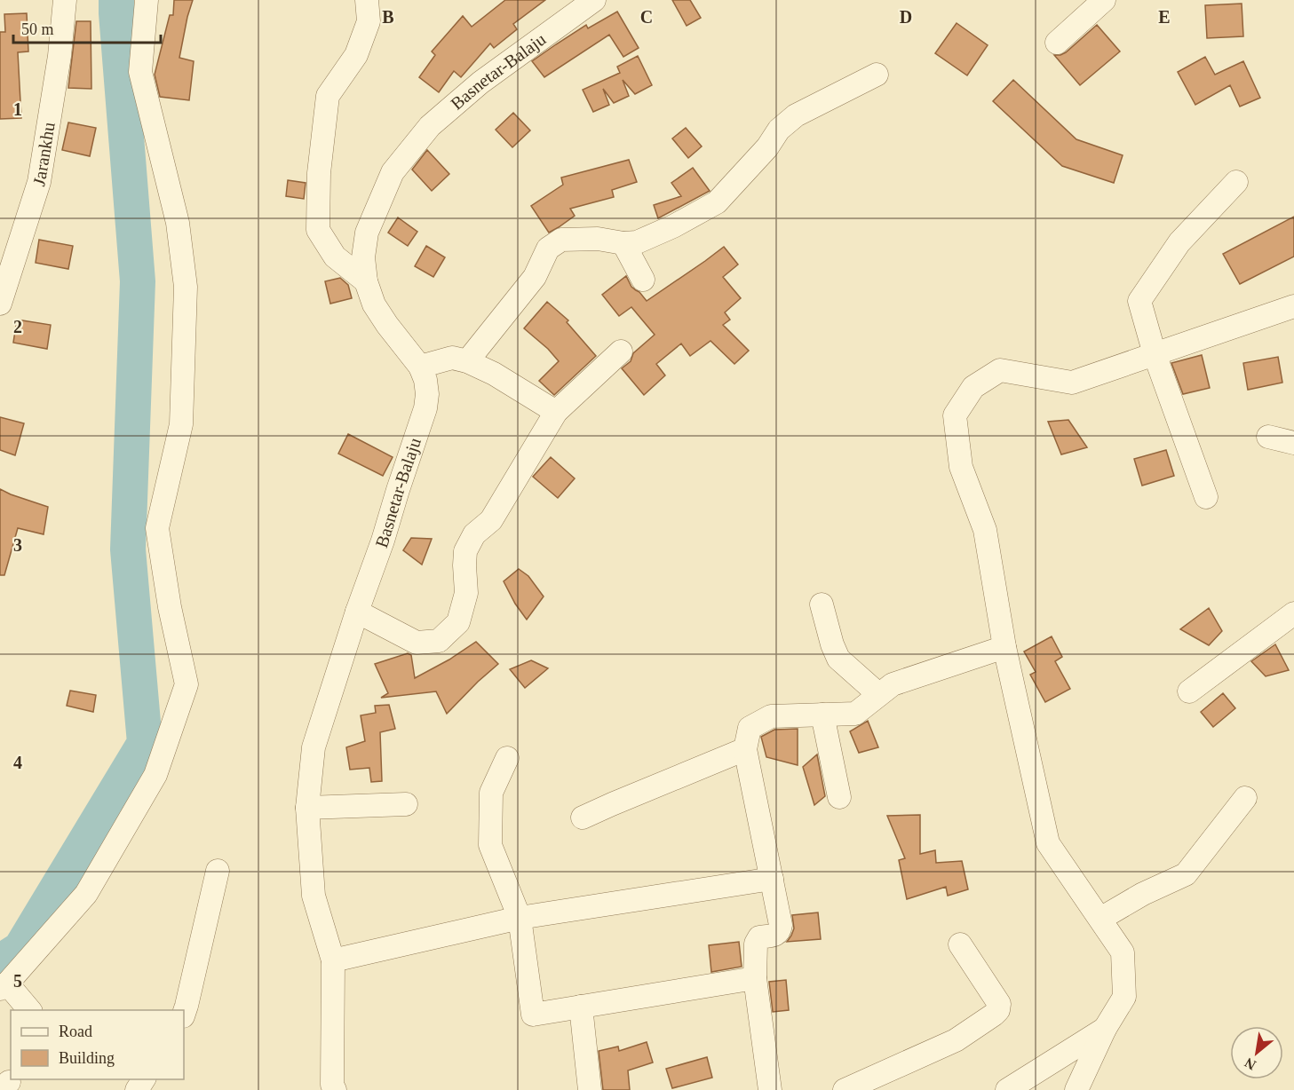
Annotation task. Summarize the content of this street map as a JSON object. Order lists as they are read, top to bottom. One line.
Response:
{"streets":{"street":["Basnetar-Balaju","Jarankhu"]},"legend":["Road","Building"],"scale_bar":"50 m","north":"bottom left","grid":{"columns":["B","C","D","E"],"rows":["1","2","3","4","5"]}}
